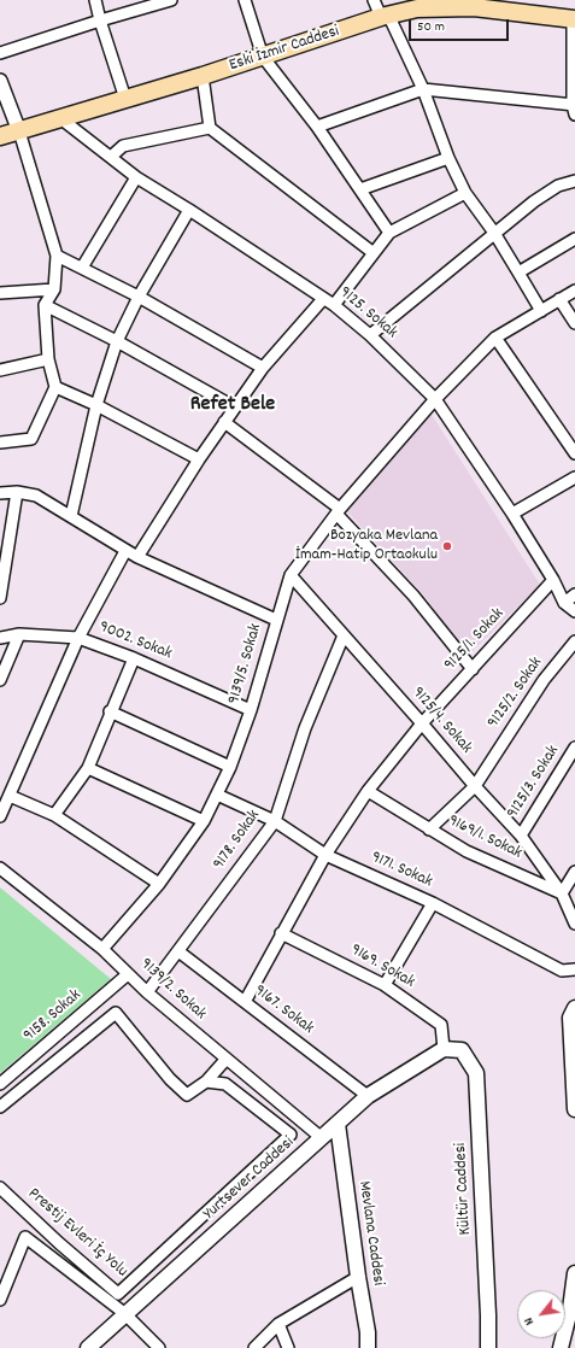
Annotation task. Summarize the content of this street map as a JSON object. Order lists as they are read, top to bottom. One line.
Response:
{"streets":{"main road":["Eski İzmir Caddesi","Yurtsever Caddesi","Kültür Caddesi","Mevlana Caddesi"],"street":["9125. Sokak","9125/1. Sokak","9002. Sokak","9139/5. Sokak","9125/2. Sokak","9125/4. Sokak","9125/3. Sokak","9169/1. Sokak","9178. Sokak","9171. Sokak","9169. Sokak","9139/2. Sokak","9167. Sokak","9158. Sokak","Prestij Evleri İç Yolu"]},"crossings":[["Eski İzmir Caddesi","9125. Sokak"],["9125. Sokak","9125/1. Sokak"],["9125. Sokak","9139/5. Sokak"],["9125/1. Sokak","9125/4. Sokak"],["9002. Sokak","9139/5. Sokak"],["9139/5. Sokak","9125/4. Sokak"],["9139/5. Sokak","9171. Sokak"],["9139/5. Sokak","9139/2. Sokak"],["9125/2. Sokak","9125/4. Sokak"],["9125/2. Sokak","9169/1. Sokak"],["9125/4. Sokak","9125/3. Sokak"],["9125/4. Sokak","9169/1. Sokak"],["9125/4. Sokak","9178. Sokak"],["9178. Sokak","9171. Sokak"],["9178. Sokak","9139/2. Sokak"],["9178. Sokak","9167. Sokak"],["9169. Sokak","Yurtsever Caddesi"],["9169. Sokak","Kültür Caddesi"],["9139/2. Sokak","9158. Sokak"],["9139/2. Sokak","Yurtsever Caddesi"],["9167. Sokak","Yurtsever Caddesi"],["Yurtsever Caddesi","Kültür Caddesi"],["Yurtsever Caddesi","Mevlana Caddesi"]],"districts":["Refet Bele"],"places":["Bozyaka Mevlana İmam-Hatip Ortaokulu"],"scale_bar":"50 m","north":"bottom left"}
